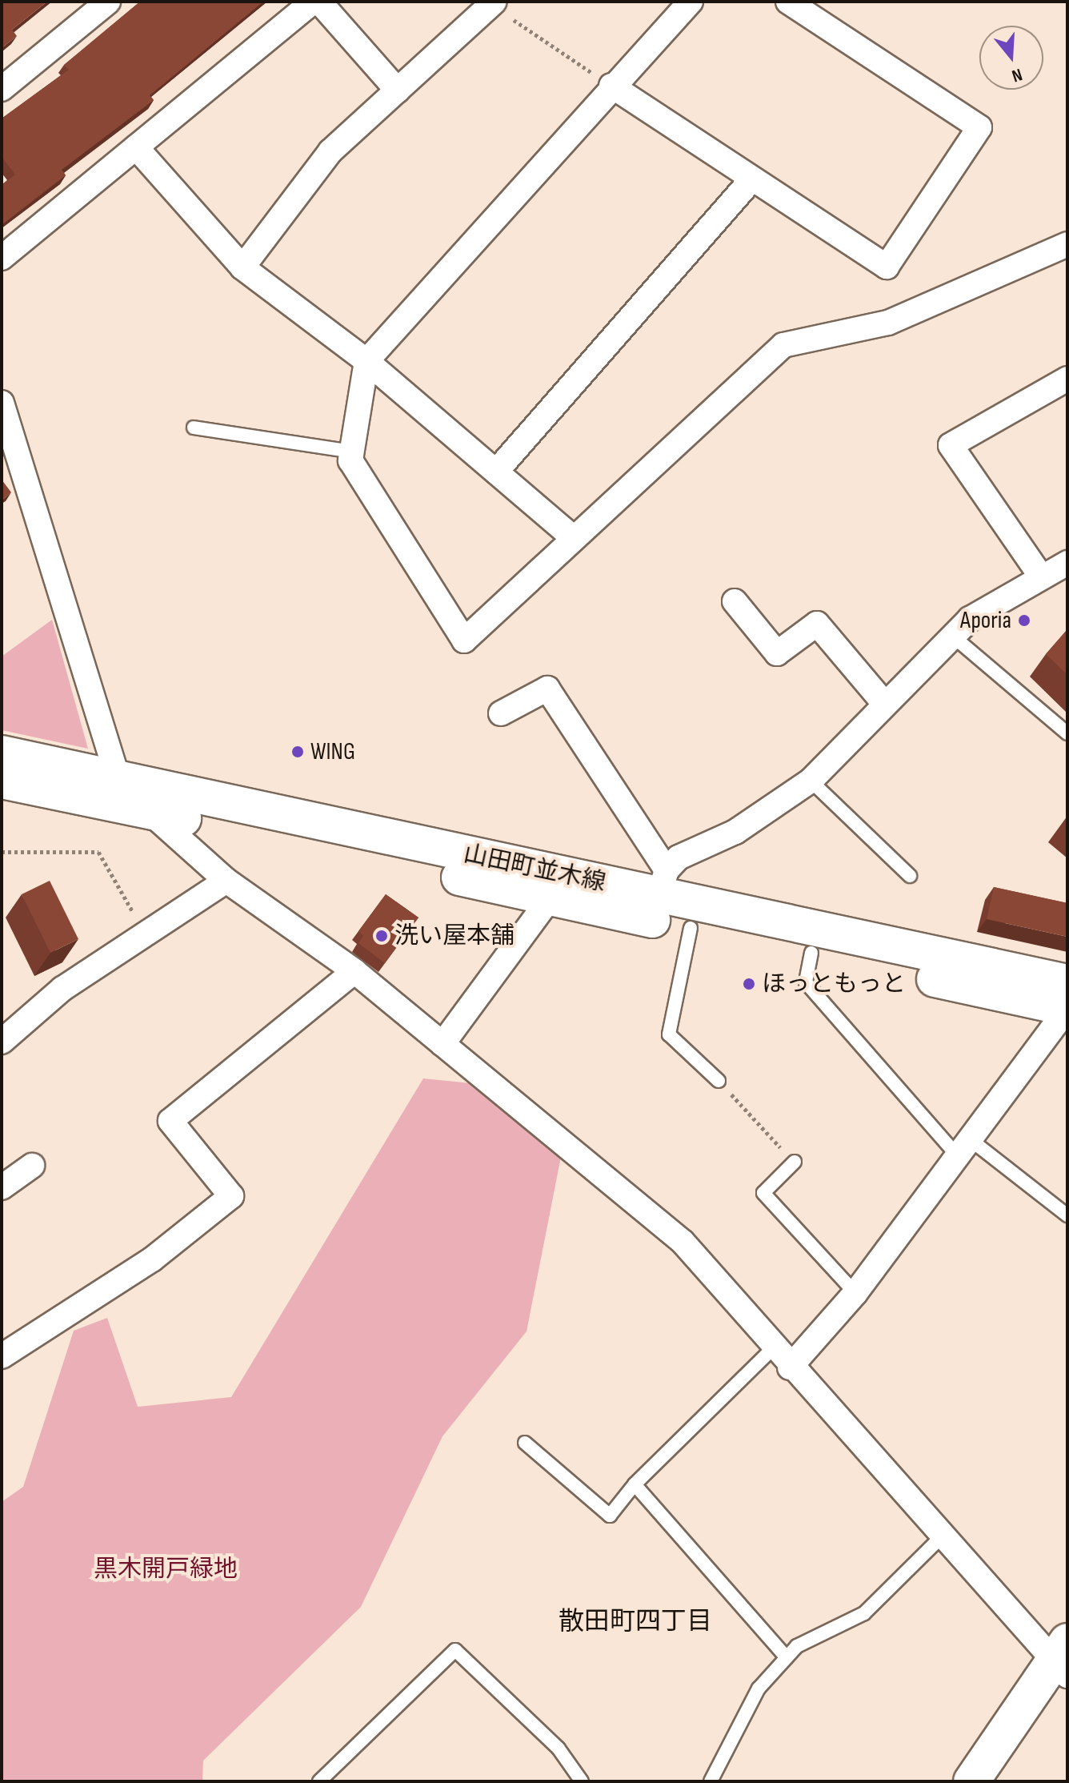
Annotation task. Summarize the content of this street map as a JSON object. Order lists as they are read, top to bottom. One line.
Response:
{"streets":{"street":["山田町並木線"]},"districts":["散田町四丁目"],"parks":["黒木開戸緑地"],"places":["Aporia","WING","洗い屋本舗","ほっともっと"],"north":"bottom"}
